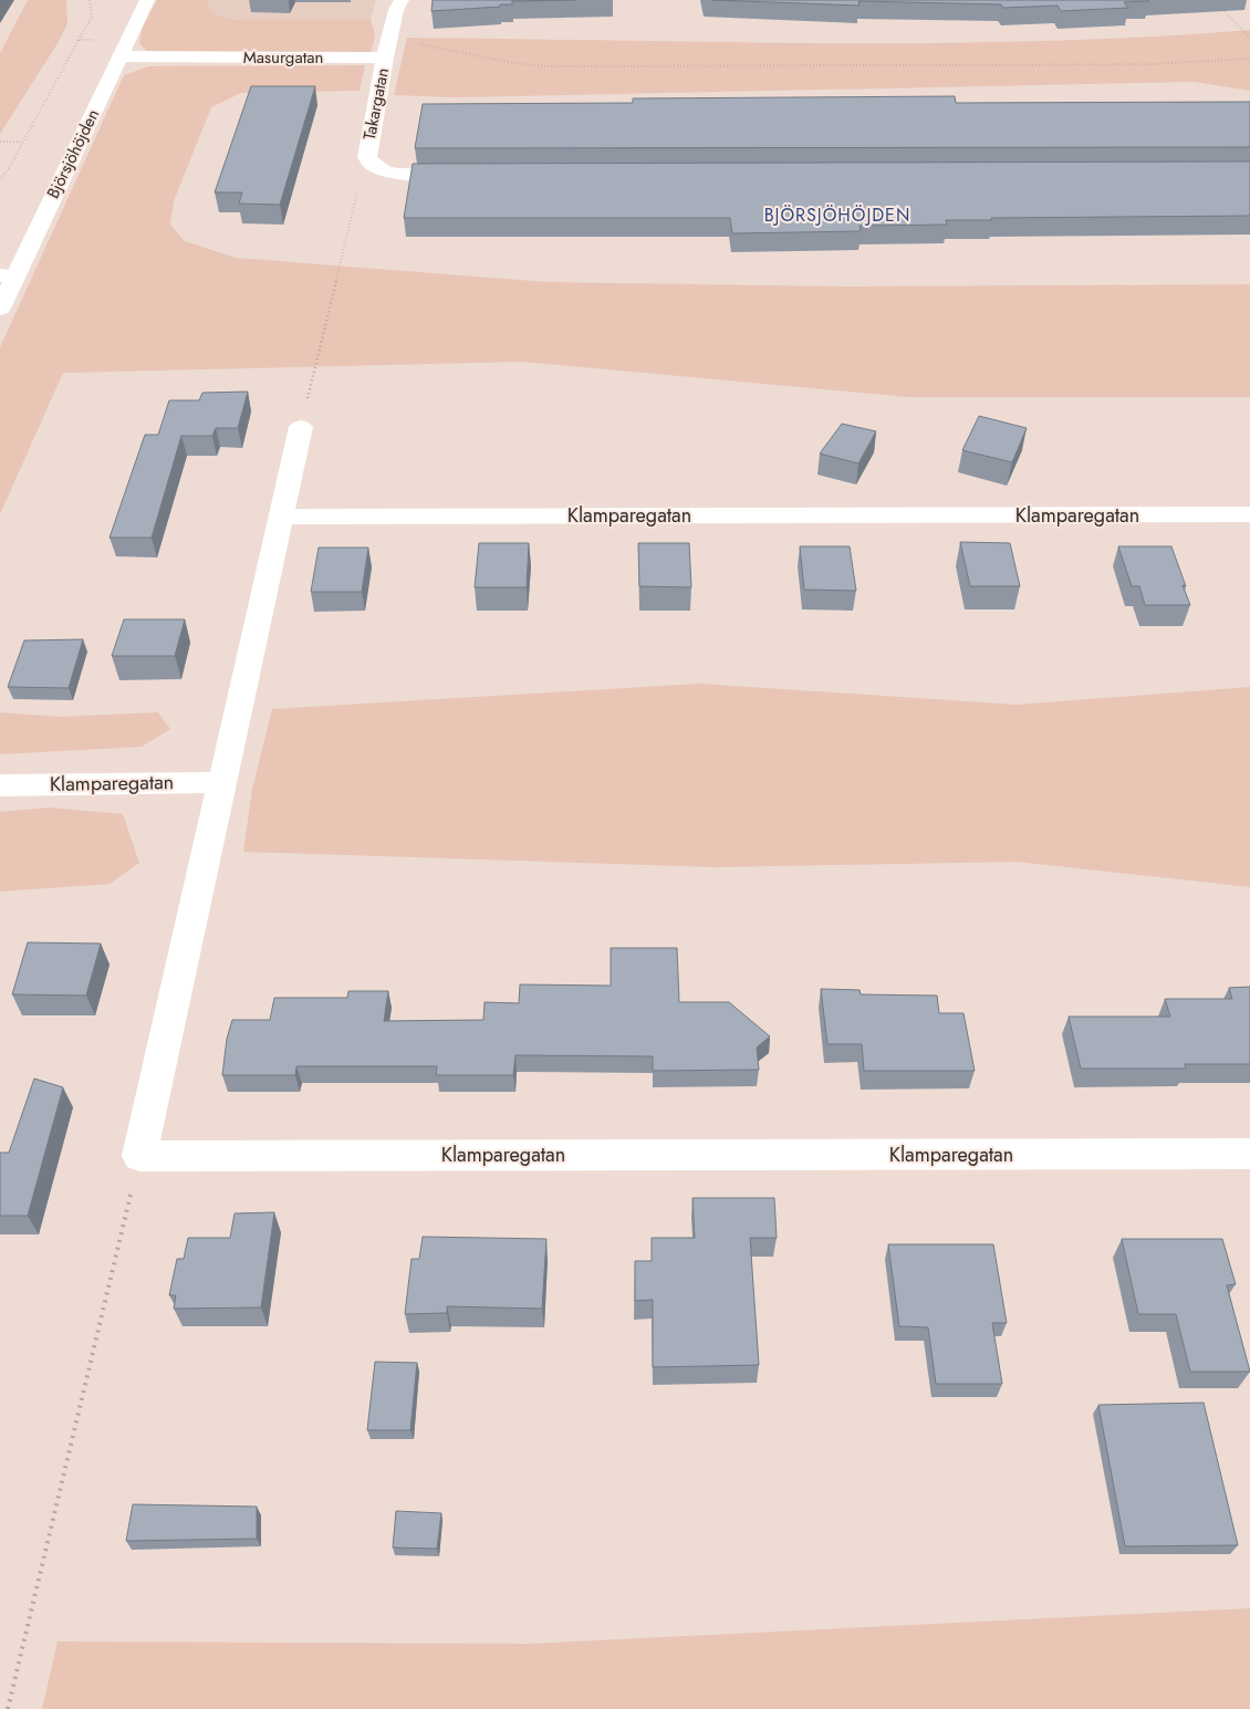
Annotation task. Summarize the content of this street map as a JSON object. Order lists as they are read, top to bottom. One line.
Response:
{"streets":{"street":["Masurgatan","Takargatan","Björsjöhöjden","Klamparegatan"]},"crossings":[["Masurgatan","Takargatan"],["Masurgatan","Björsjöhöjden"]],"districts":["BJÖRSJÖHÖJDEN"]}
